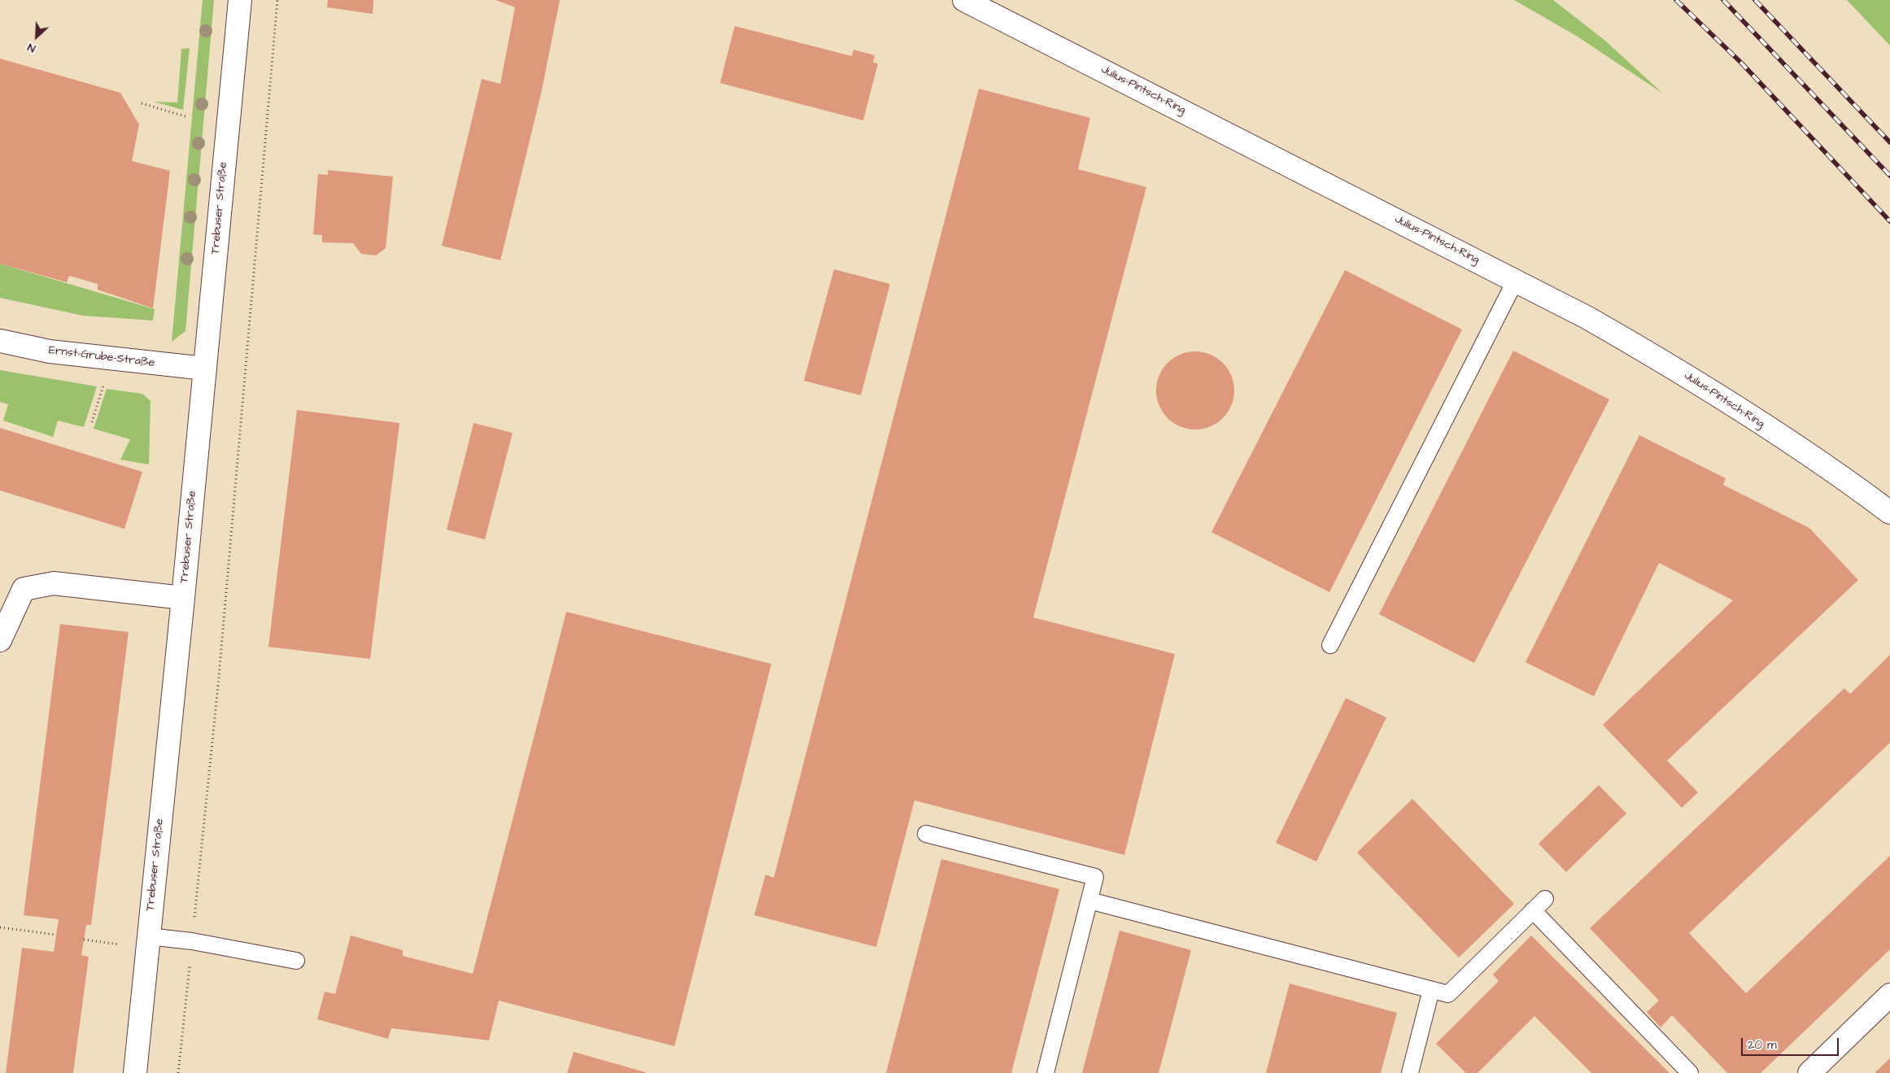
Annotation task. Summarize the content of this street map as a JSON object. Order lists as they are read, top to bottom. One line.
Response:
{"streets":{"street":["Julius-Pintsch-Ring","Trebuser Straße","Ernst-Grube-Straße"]},"crossings":[["Trebuser Straße","Ernst-Grube-Straße"]],"scale_bar":"20 m","north":"bottom left"}
